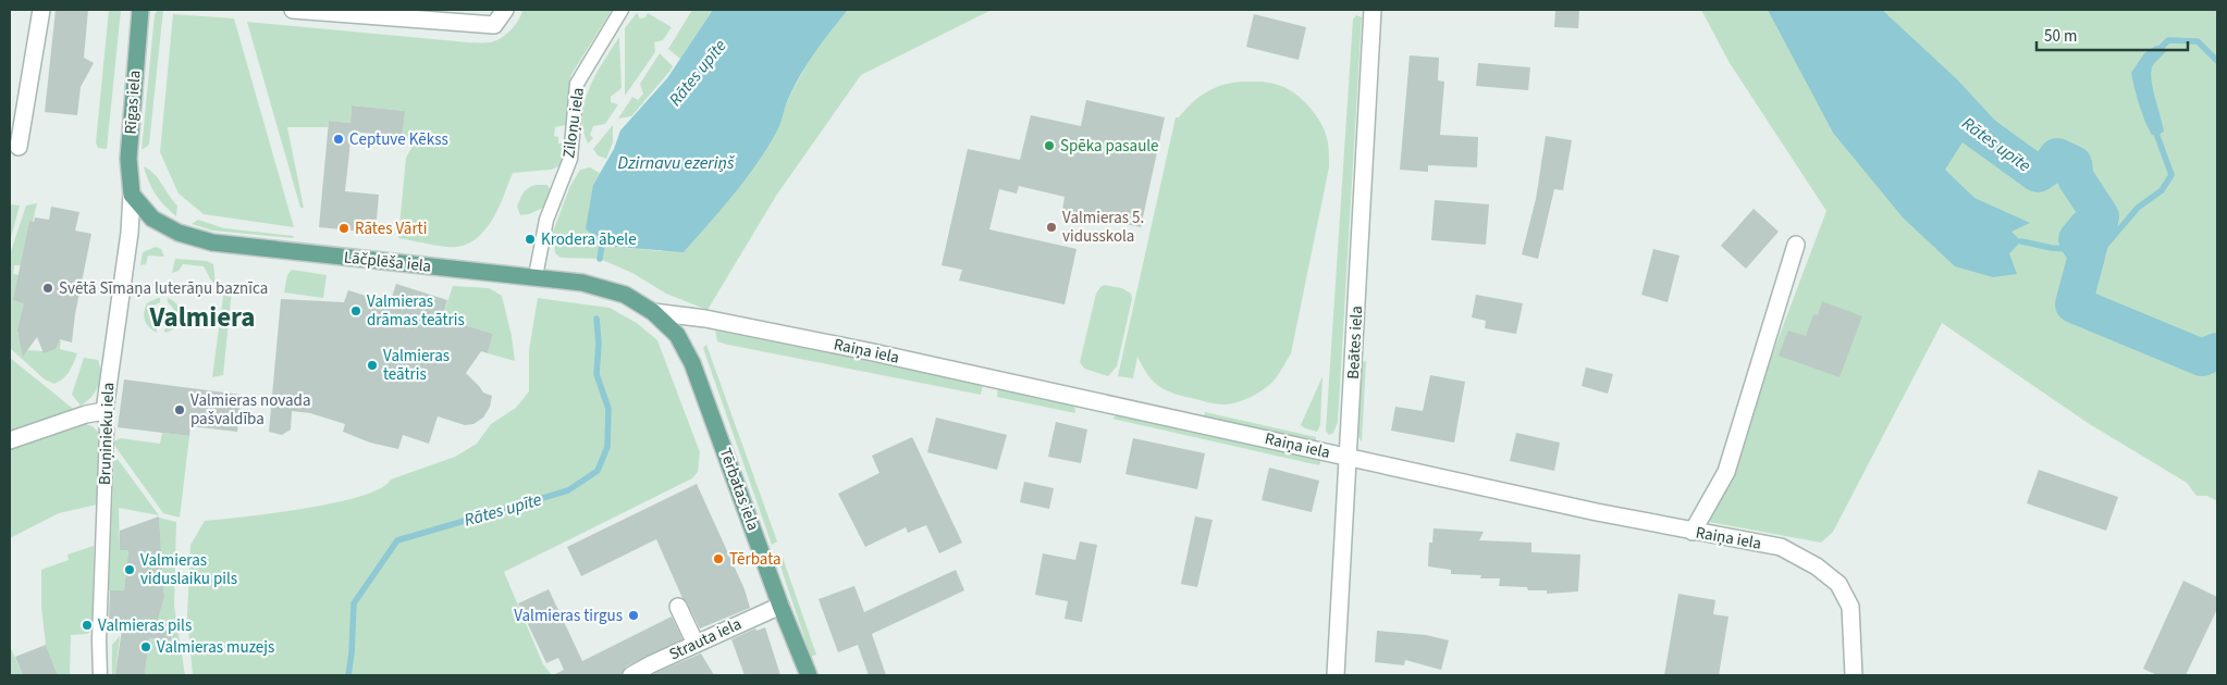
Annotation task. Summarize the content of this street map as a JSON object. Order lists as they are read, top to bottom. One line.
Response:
{"streets":{"main road":["Rīgas iela","Lāčplēša iela","Tērbatas iela"],"street":["Ziloņu iela","Beātes iela","Raiņa iela","Bruņinieku iela","Strauta iela"]},"crossings":[["Rīgas iela","Lāčplēša iela"],["Rīgas iela","Bruņinieku iela"],["Ziloņu iela","Lāčplēša iela"],["Lāčplēša iela","Raiņa iela"],["Lāčplēša iela","Bruņinieku iela"],["Lāčplēša iela","Tērbatas iela"],["Beātes iela","Raiņa iela"],["Raiņa iela","Tērbatas iela"],["Tērbatas iela","Strauta iela"]],"districts":["Valmiera"],"water":["Rātes upīte","Dzirnavu ezeriņš"],"places":["Ceptuve Kēkss","Spēka pasaule","Valmieras 5. vidusskola","Rātes Vārti","Krodera ābele","Svētā Sīmaņa luterāņu baznīca","Valmieras drāmas teātris","Valmieras teātris","Valmieras novada pašvaldība","Tērbata","Valmieras viduslaiku pils","Valmieras tirgus","Valmieras pils","Valmieras muzejs"],"scale_bar":"50 m"}
